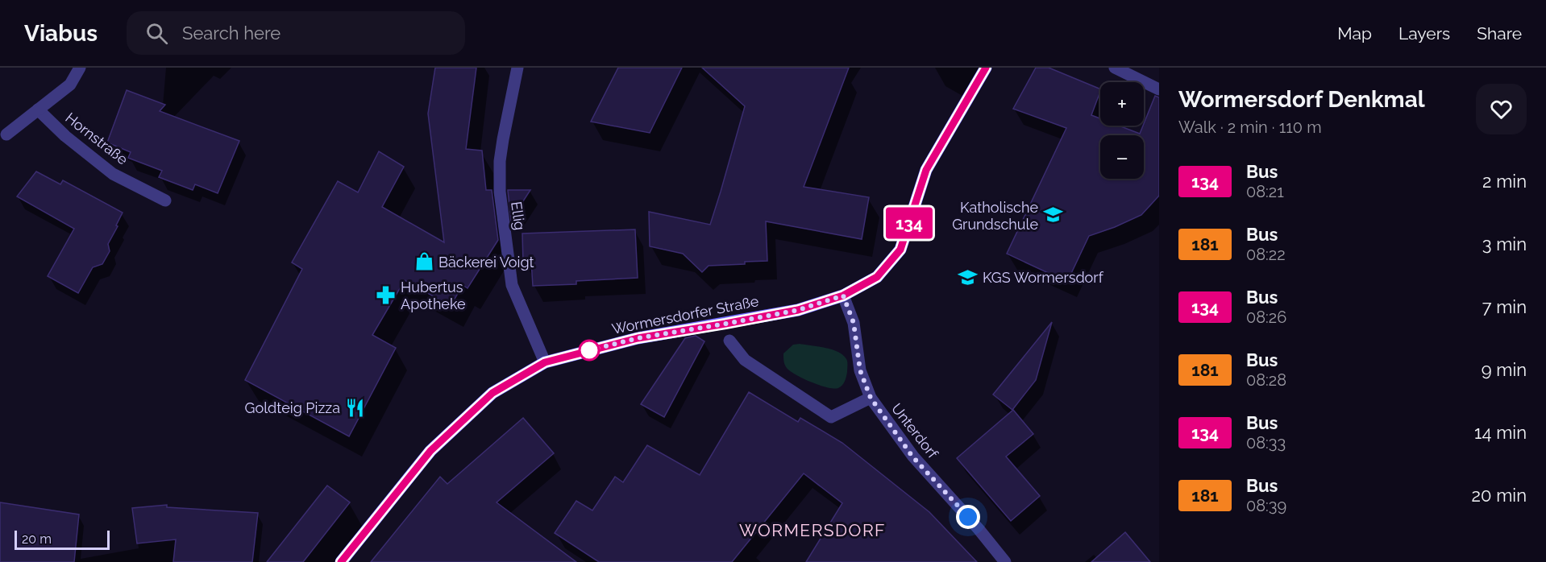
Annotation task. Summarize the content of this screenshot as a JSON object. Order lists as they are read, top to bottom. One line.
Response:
{"streets":{"main road":["Wormersdorfer Straße"],"street":["Hornstraße","Ellig","Unterdorf"]},"crossings":[["Ellig","Wormersdorfer Straße"],["Wormersdorfer Straße","Unterdorf"]],"districts":["WORMERSDORF"],"places":{"school or university":["Katholische Grundschule","KGS Wormersdorf"],"shop":["Bäckerei Voigt"],"pharmacy":["Hubertus Apotheke"],"restaurant":["Goldteig Pizza"]},"lines":["bus line 134"],"scale_bar":"20 m","page":{"header":"Viabus","search":"Search here","nav":["Map","Layers","Share"],"on_map":"134","heading":["Wormersdorf Denkmal","Walk · 2 min · 110 m"],"map_buttons":["+","−"],"list":[{"mark":"134","name":"Bus","note":"08:21","value":"2 min"},{"mark":"181","name":"Bus","note":"08:22","value":"3 min"},{"mark":"134","name":"Bus","note":"08:26","value":"7 min"},{"mark":"181","name":"Bus","note":"08:28","value":"9 min"},{"mark":"134","name":"Bus","note":"08:33","value":"14 min"},{"mark":"181","name":"Bus","note":"08:39","value":"20 min"}],"scale":"20 m"}}
